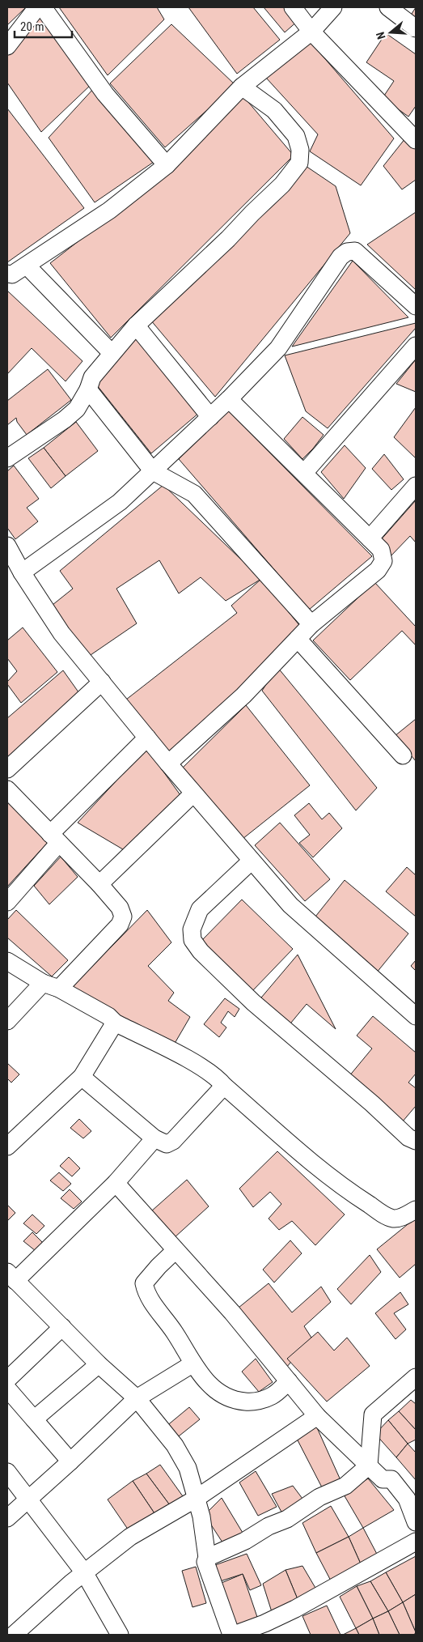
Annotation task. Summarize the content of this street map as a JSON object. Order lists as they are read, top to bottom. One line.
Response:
{"scale_bar":"20 m","north":"left"}
